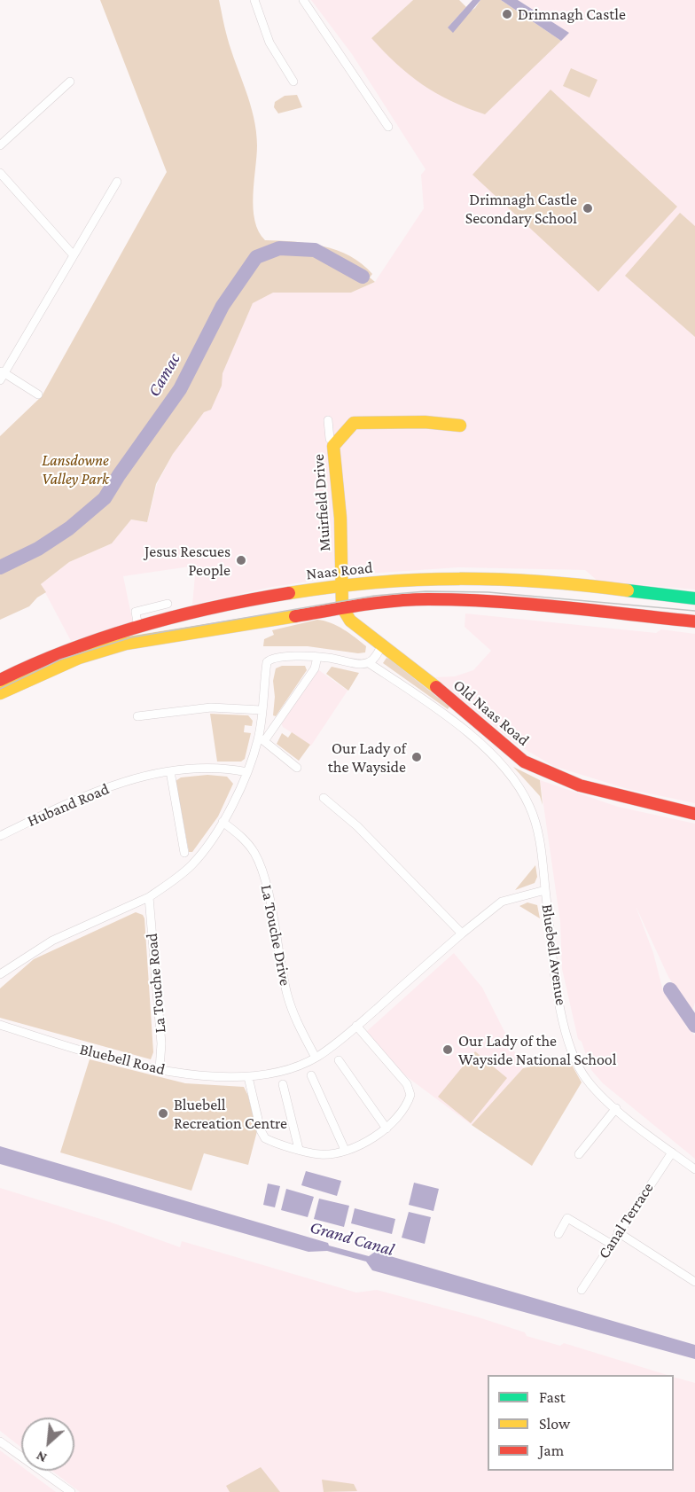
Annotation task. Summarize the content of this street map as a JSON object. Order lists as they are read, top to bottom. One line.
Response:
{"streets":{"main road":["Muirfield Drive","Naas Road","Old Naas Road"],"street":["Huband Road","La Touche Drive","Bluebell Avenue","La Touche Road","Bluebell Road","Canal Terrace"]},"crossings":[["Muirfield Drive","Naas Road"],["La Touche Drive","Bluebell Road"],["Bluebell Avenue","Bluebell Road"],["Bluebell Avenue","Canal Terrace"],["La Touche Road","Bluebell Road"]],"water":["Camac","Grand Canal"],"parks":["Lansdowne Valley Park"],"places":["Drimnagh Castle","Drimnagh Castle Secondary School","Jesus Rescues People","Our Lady of the Wayside","Our Lady of the Wayside National School","Bluebell Recreation Centre"],"legend":["Fast","Slow","Jam"],"north":"bottom left"}
